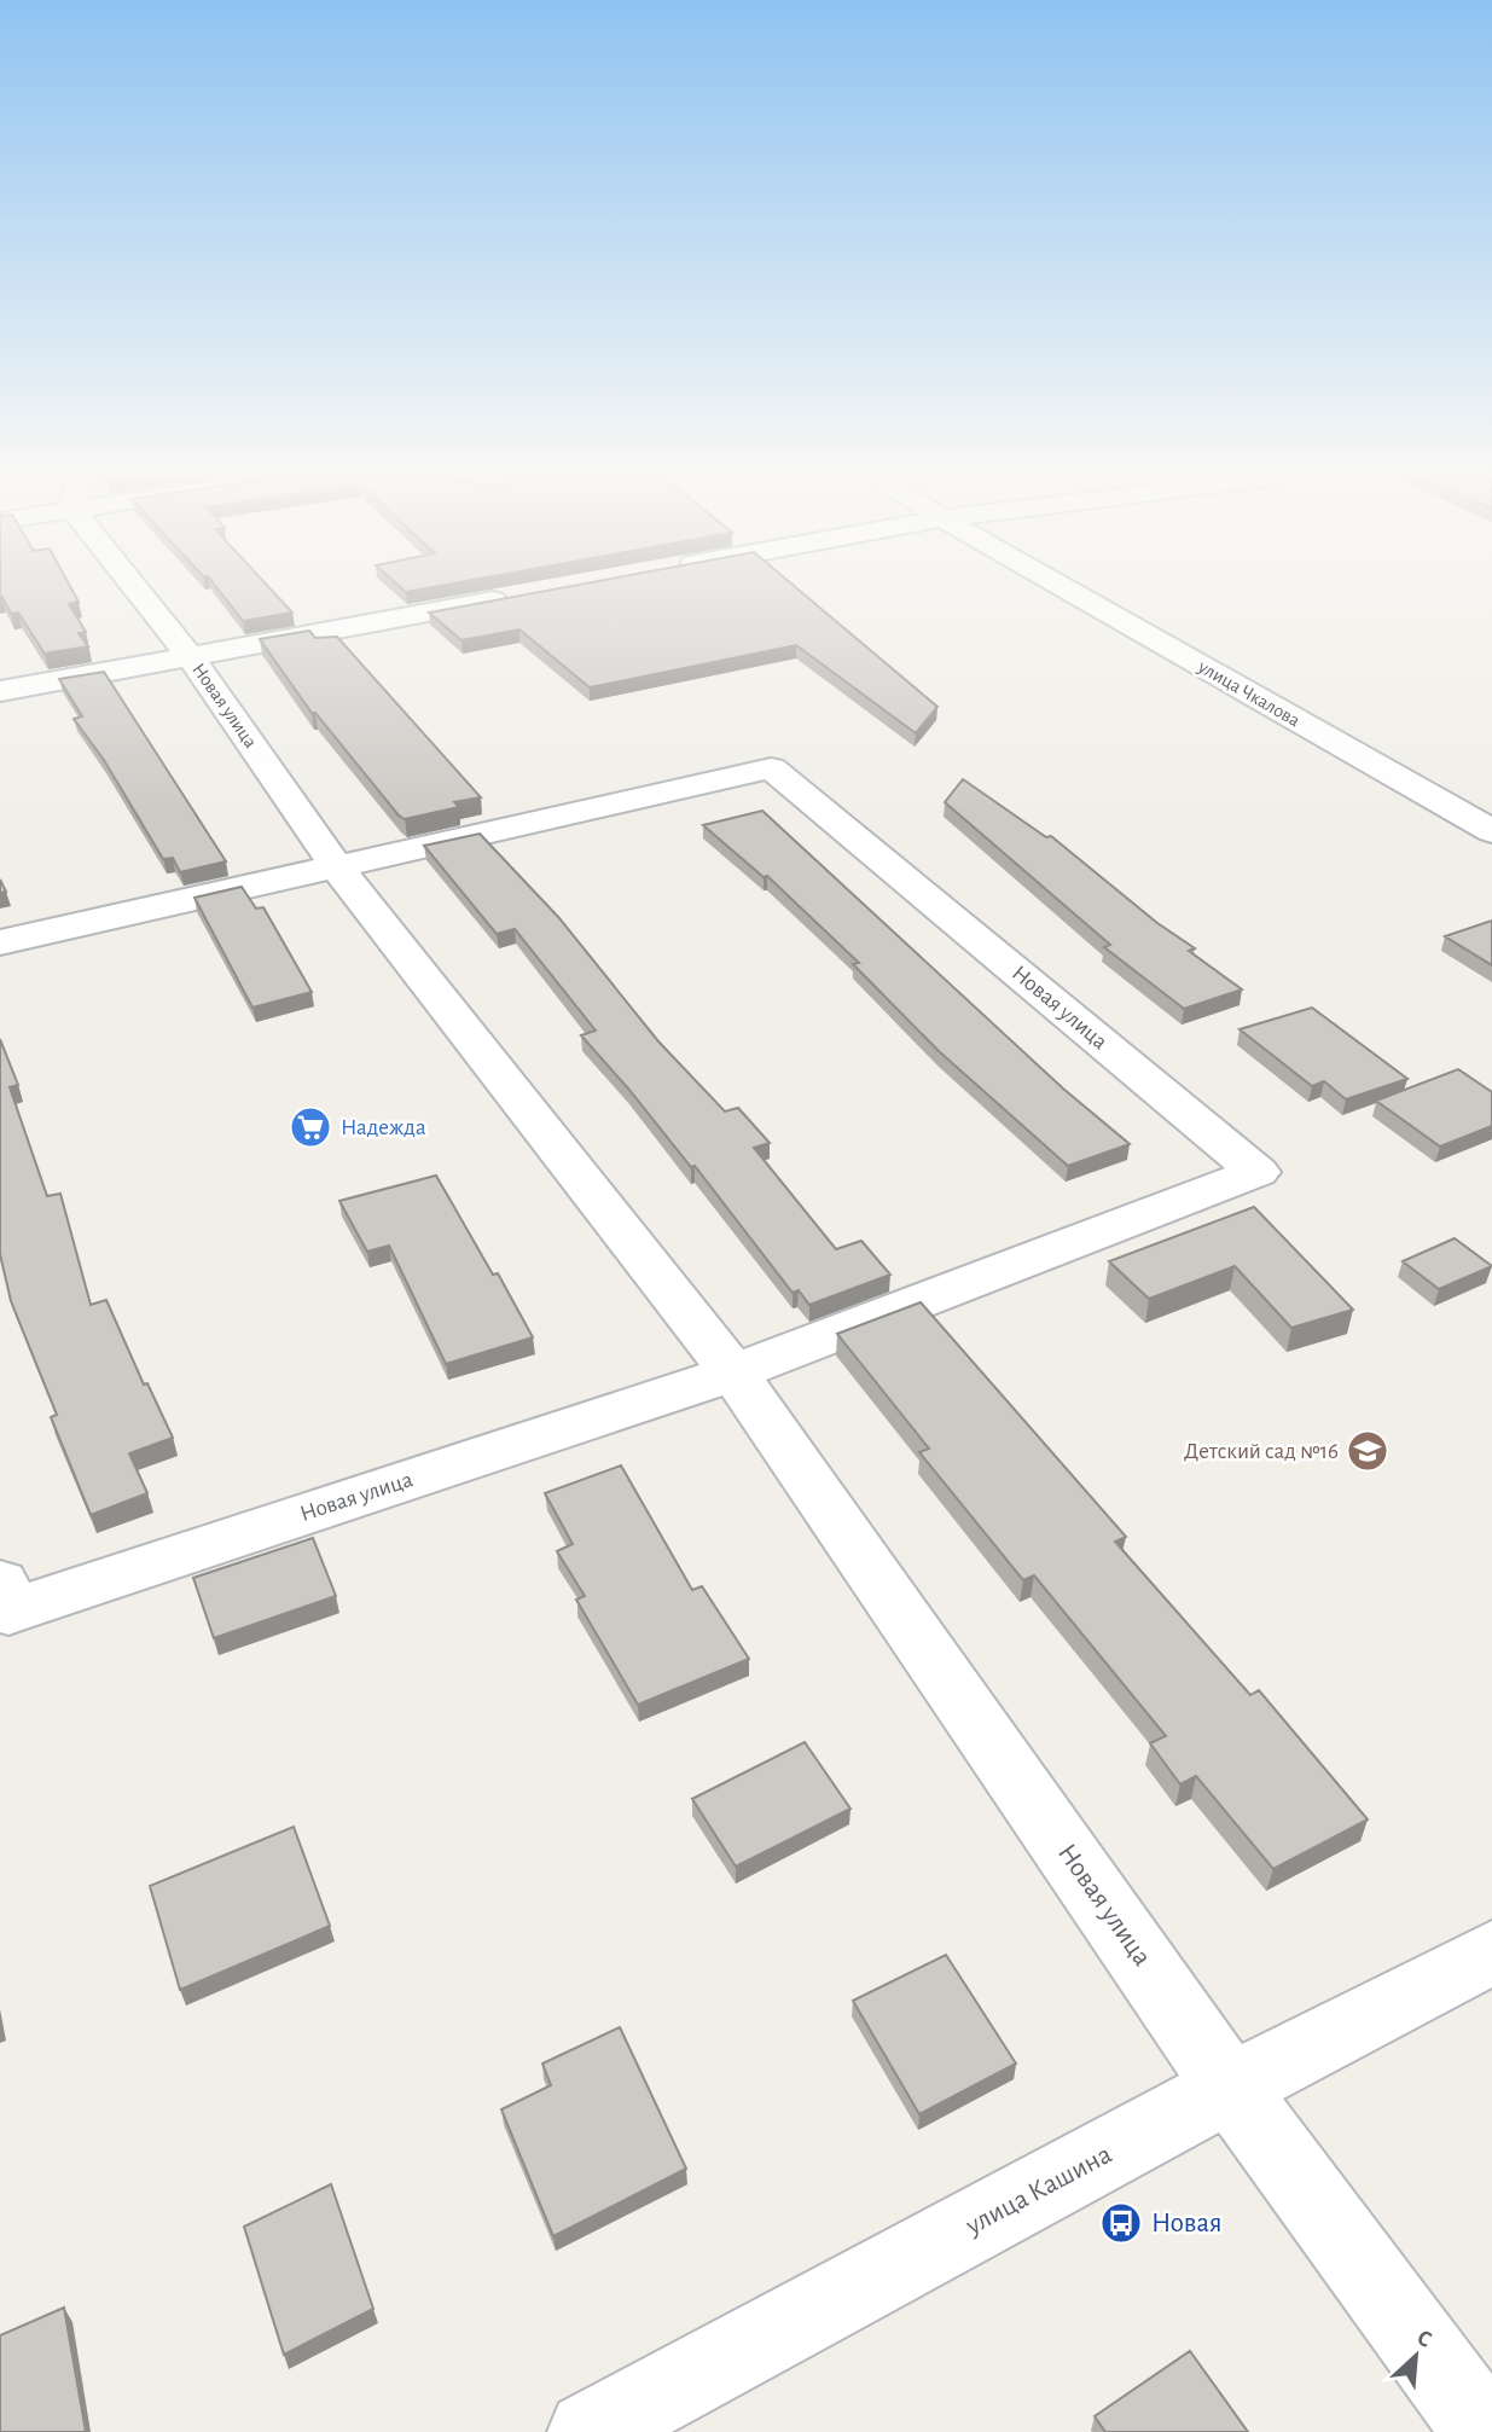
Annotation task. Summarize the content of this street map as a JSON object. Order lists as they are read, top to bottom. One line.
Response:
{"streets":{"street":["улица Чкалова","Новая улица","улица Кашина"]},"crossings":[["Новая улица","улица Кашина"]],"places":{"supermarket":["Надежда"],"school or university":["Детский сад №16"],"bus stop":["Новая"]},"north":"top right"}
